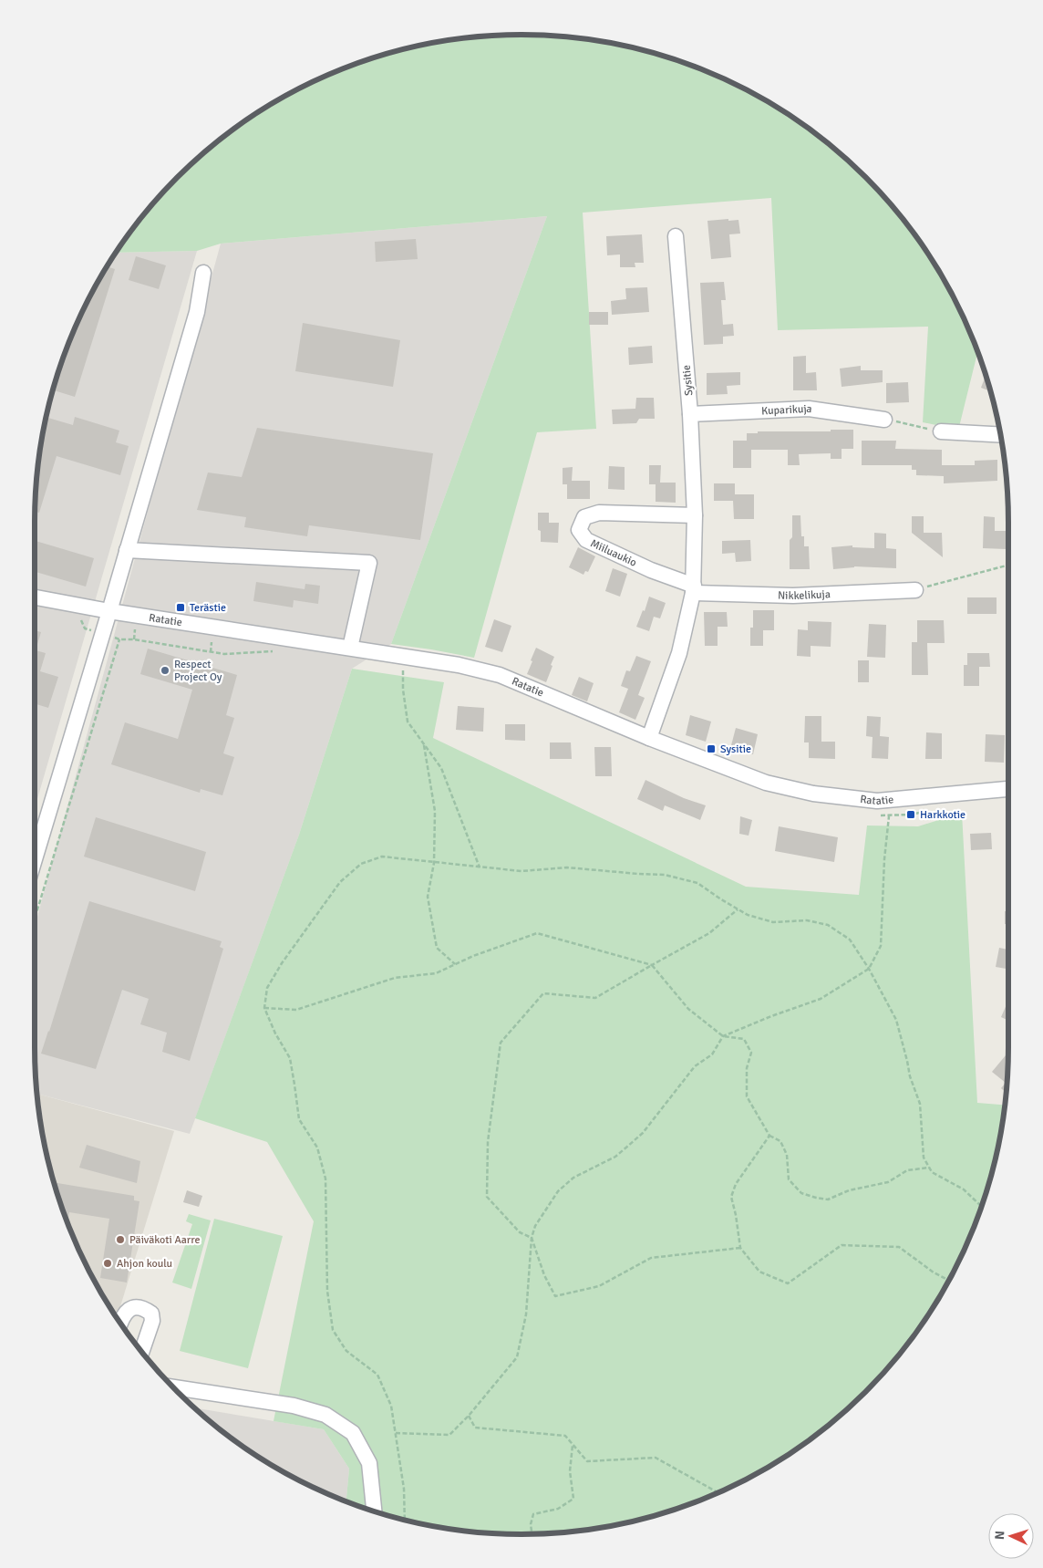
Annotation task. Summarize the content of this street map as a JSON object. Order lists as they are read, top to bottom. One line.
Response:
{"streets":{"street":["Sysitie","Kuparikuja","Miiluaukio","Nikkelikuja","Ratatie"]},"crossings":[["Sysitie","Kuparikuja"],["Sysitie","Miiluaukio"],["Sysitie","Nikkelikuja"],["Sysitie","Ratatie"],["Miiluaukio","Nikkelikuja"]],"places":{"transit":["Terästie","Sysitie","Harkkotie"],"other":["Respect Project Oy","Päiväkoti Aarre","Ahjon koulu"]},"north":"left"}
